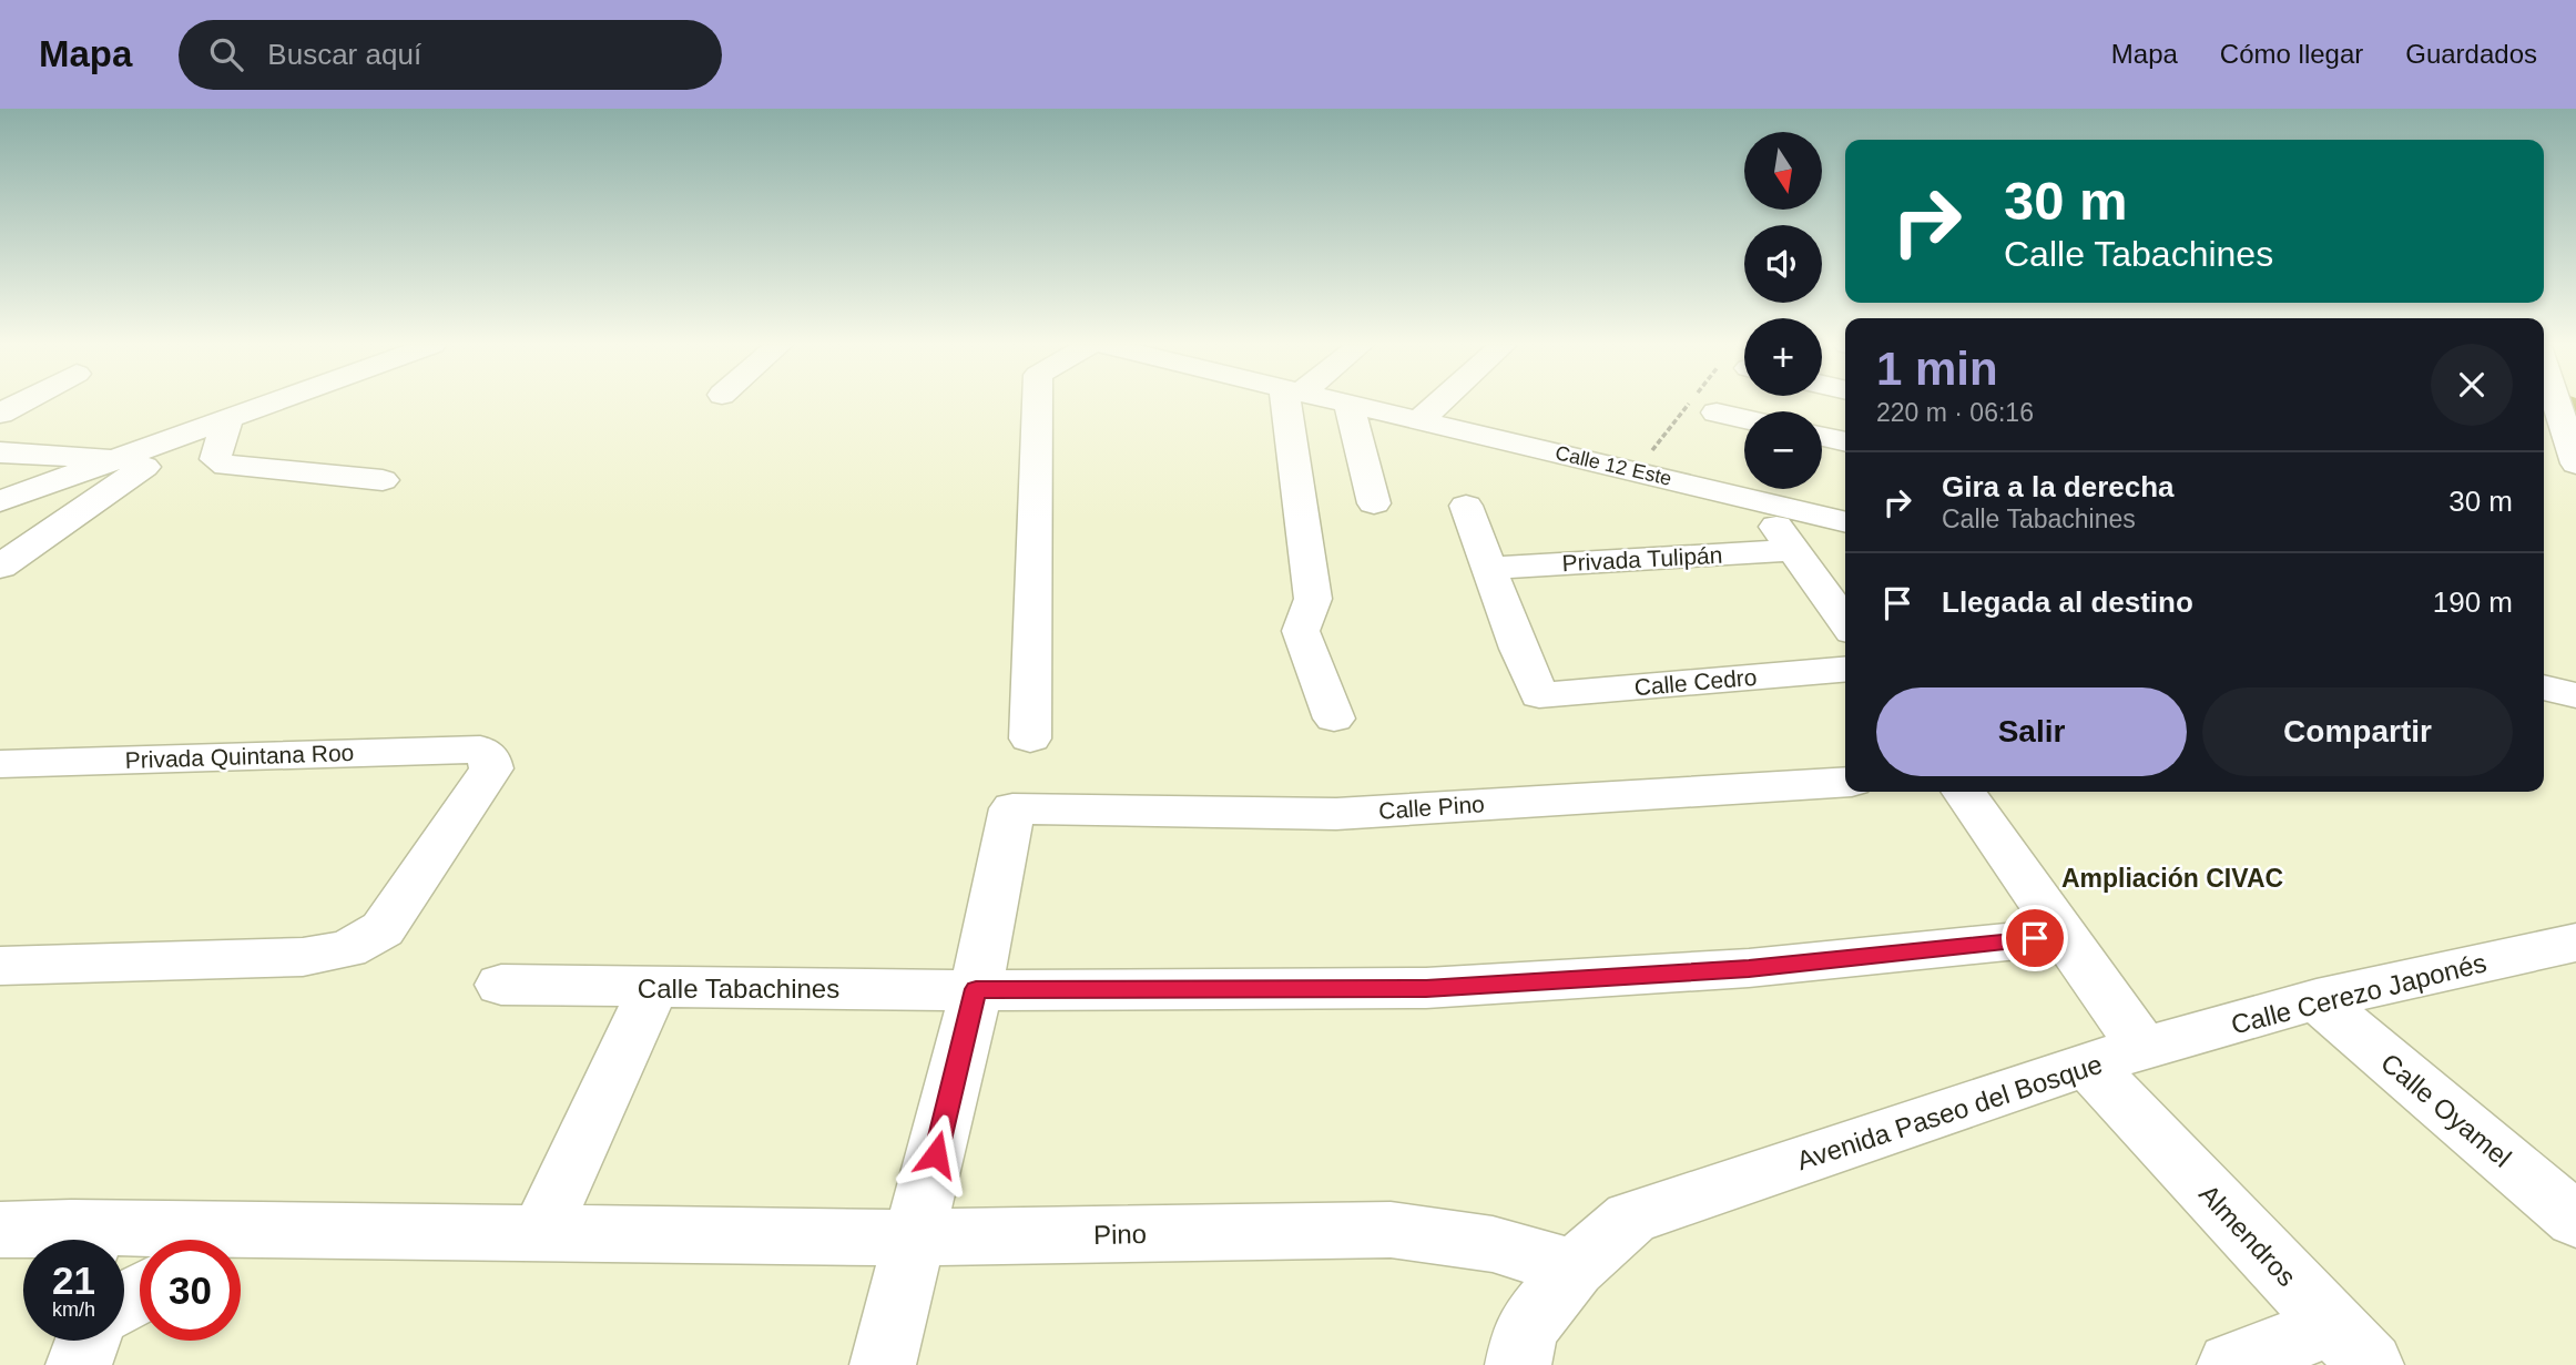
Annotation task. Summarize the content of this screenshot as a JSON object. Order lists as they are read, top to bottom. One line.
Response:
{"streets":{"street":["Calle 12 Este","Privada Tulipán","Calle Cedro","Privada Quintana Roo","Calle Pino","Calle Tabachines","Calle Cerezo Japonés","Calle Oyamel","Avenida Paseo del Bosque","Pino","Almendros"]},"crossings":[["Privada Tulipán","Calle Cedro"],["Calle Pino","Calle Tabachines"],["Calle Cerezo Japonés","Calle Oyamel"],["Calle Cerezo Japonés","Avenida Paseo del Bosque"],["Avenida Paseo del Bosque","Pino"],["Avenida Paseo del Bosque","Almendros"]],"districts":["Ampliación CIVAC"],"north":"bottom","page":{"header":"Mapa","search":"Buscar aquí","nav":["Mapa","Cómo llegar","Guardados"],"map_buttons":["+","−"],"turn":["30 m","Calle Tabachines"],"heading":["1 min","220 m · 06:16"],"list":[{"name":"Gira a la derecha","note":"Calle Tabachines","value":"30 m"},{"name":"Llegada al destino","value":"190 m"}],"buttons":["Salir","Compartir"],"speed":"21 km/h","limit":"30"}}
